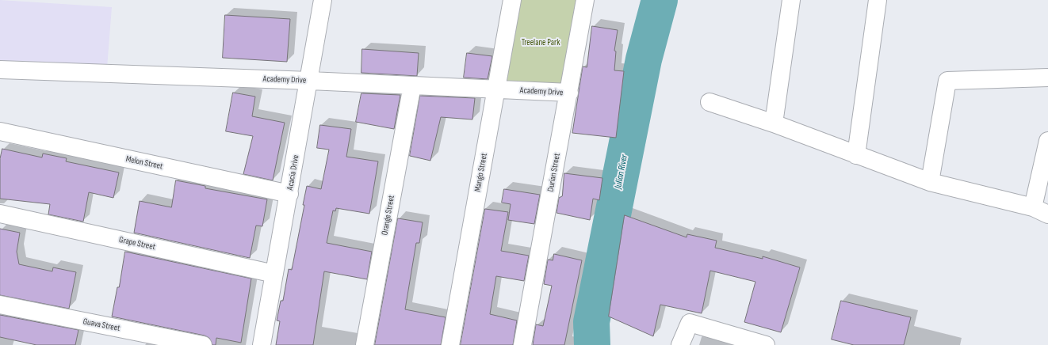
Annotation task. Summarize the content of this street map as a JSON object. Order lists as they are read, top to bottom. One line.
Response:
{"streets":{"street":["Academy Drive","Melon Street","Acacia Drive","Mango Street","Durian Street","Orange Street","Grape Street","Guava Street"]},"crossings":[["Academy Drive","Acacia Drive"],["Academy Drive","Mango Street"],["Academy Drive","Durian Street"],["Academy Drive","Orange Street"],["Melon Street","Acacia Drive"],["Acacia Drive","Grape Street"]],"water":["Julian River"],"parks":["Treelane Park"]}
